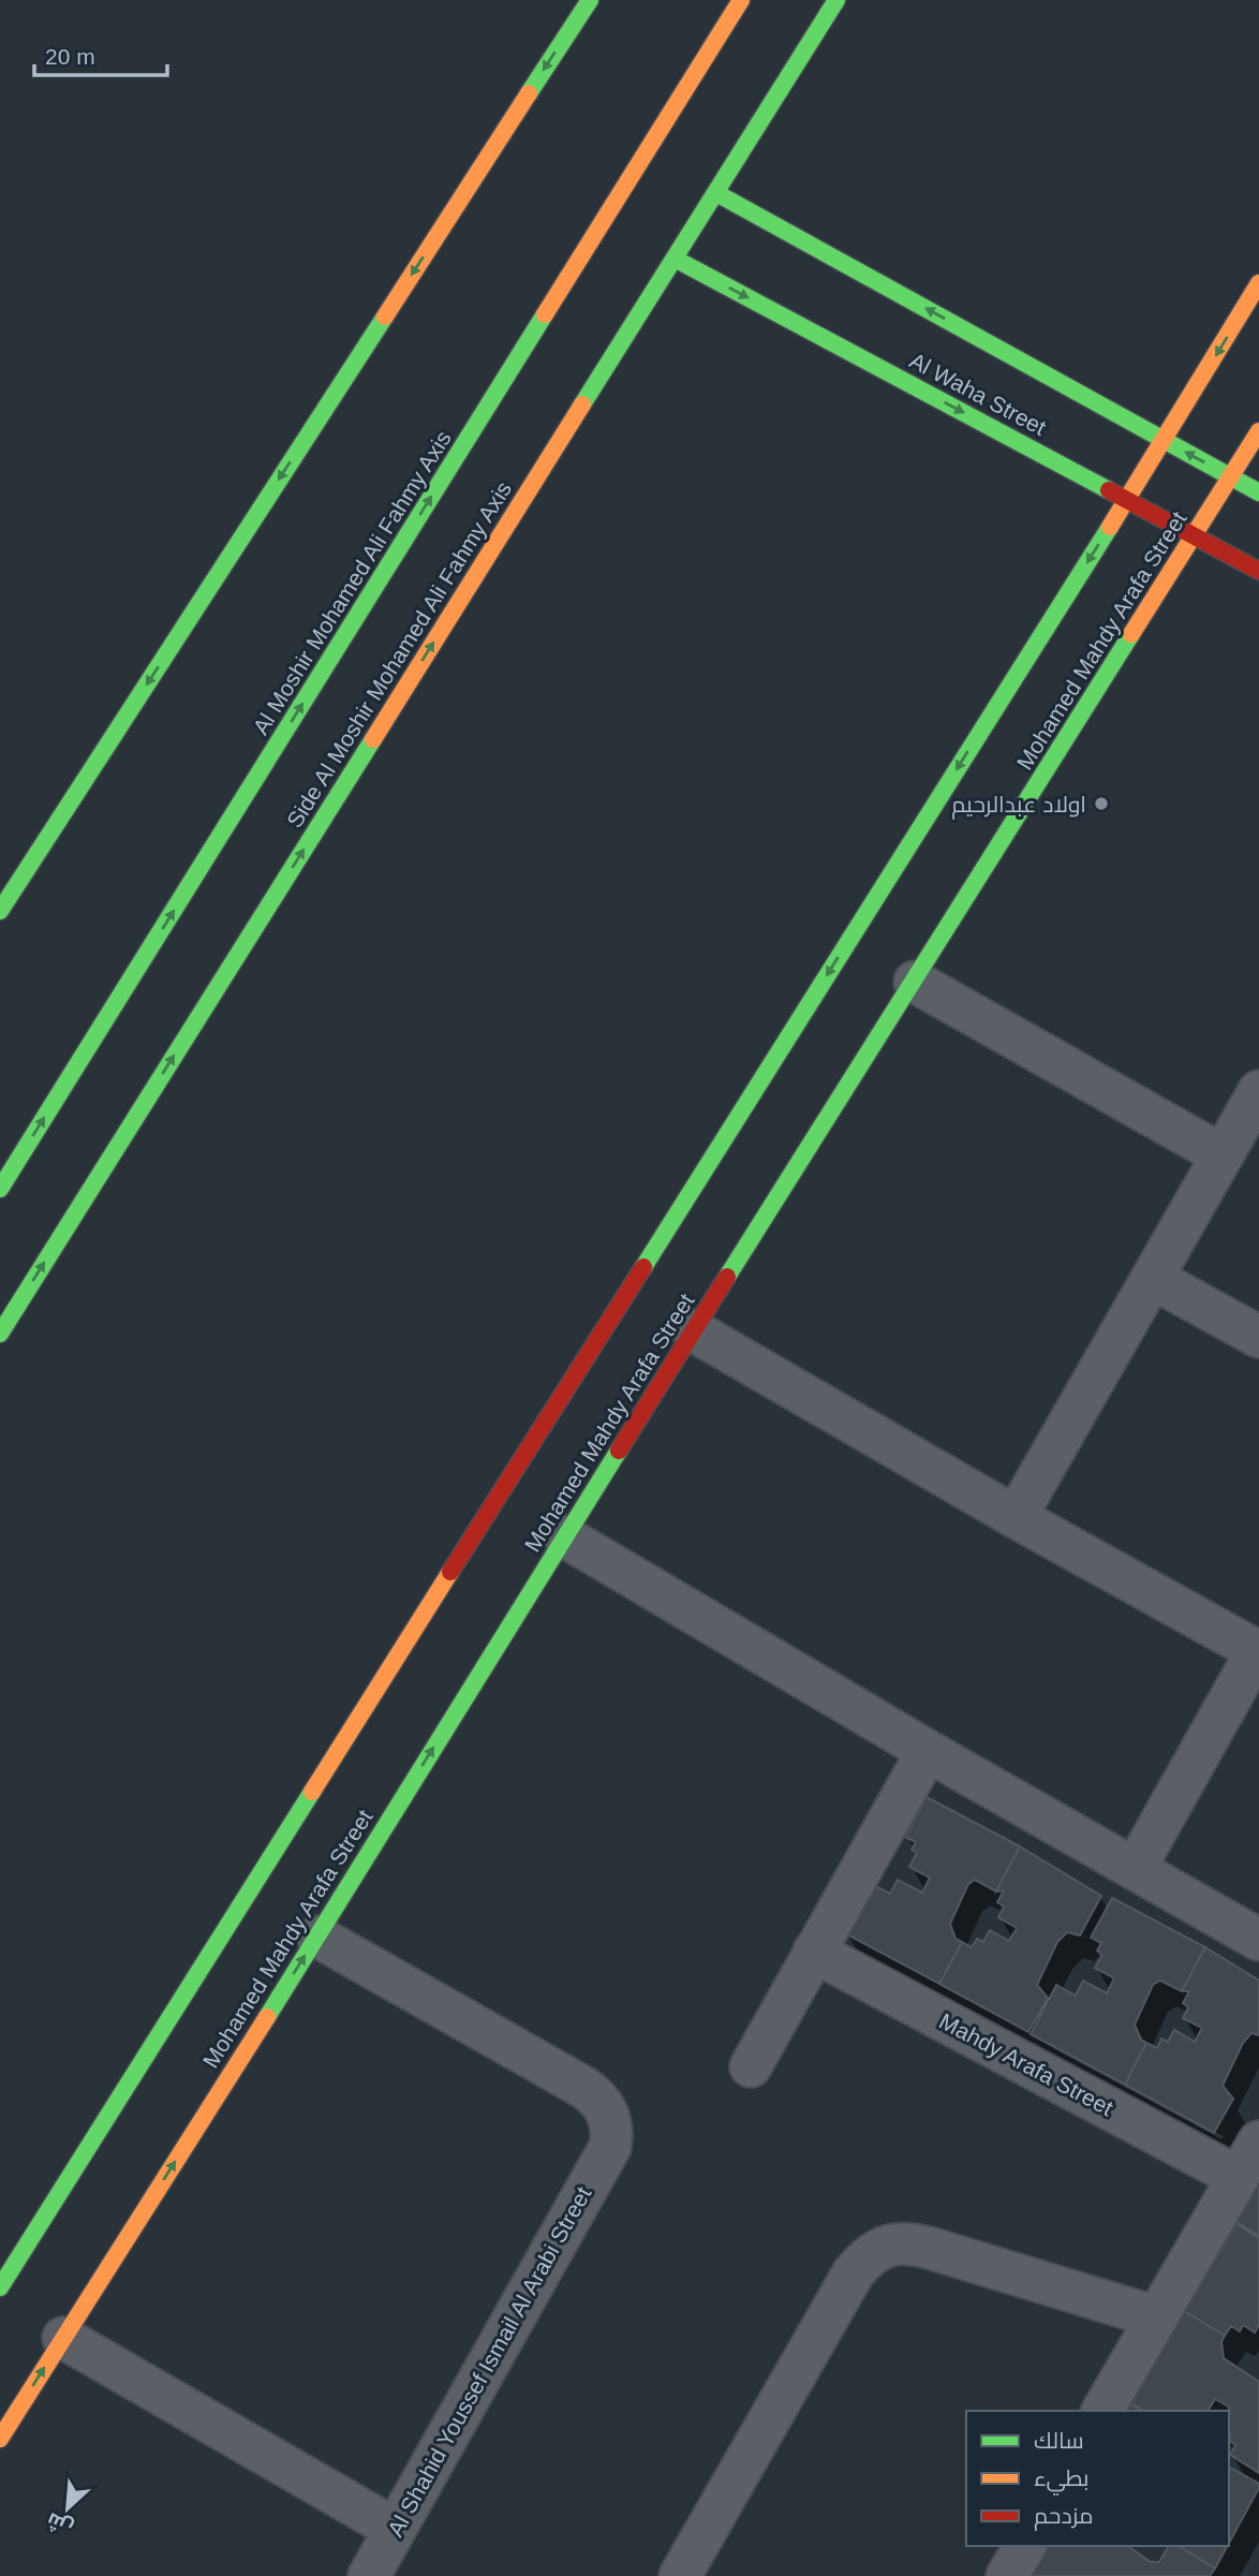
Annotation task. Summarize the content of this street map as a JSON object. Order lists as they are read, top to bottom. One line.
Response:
{"streets":{"street":["Al Waha Street","Al Moshir Mohamed Ali Fahmy Axis","Mohamed Mahdy Arafa Street","Side Al Moshir Mohamed Ali Fahmy Axis","Mahdy Arafa Street","Al Shahid Youssef Ismail Al Arabi Street"]},"crossings":[["Al Waha Street","Mohamed Mahdy Arafa Street"],["Al Waha Street","Side Al Moshir Mohamed Ali Fahmy Axis"],["Mohamed Mahdy Arafa Street","Al Shahid Youssef Ismail Al Arabi Street"]],"one_way":["Side Al Moshir Mohamed Ali Fahmy Axis"],"places":["اولاد عبدالرحيم"],"legend":["سالك","بطيء","مزدحم"],"scale_bar":"20 m","north":"bottom left"}
